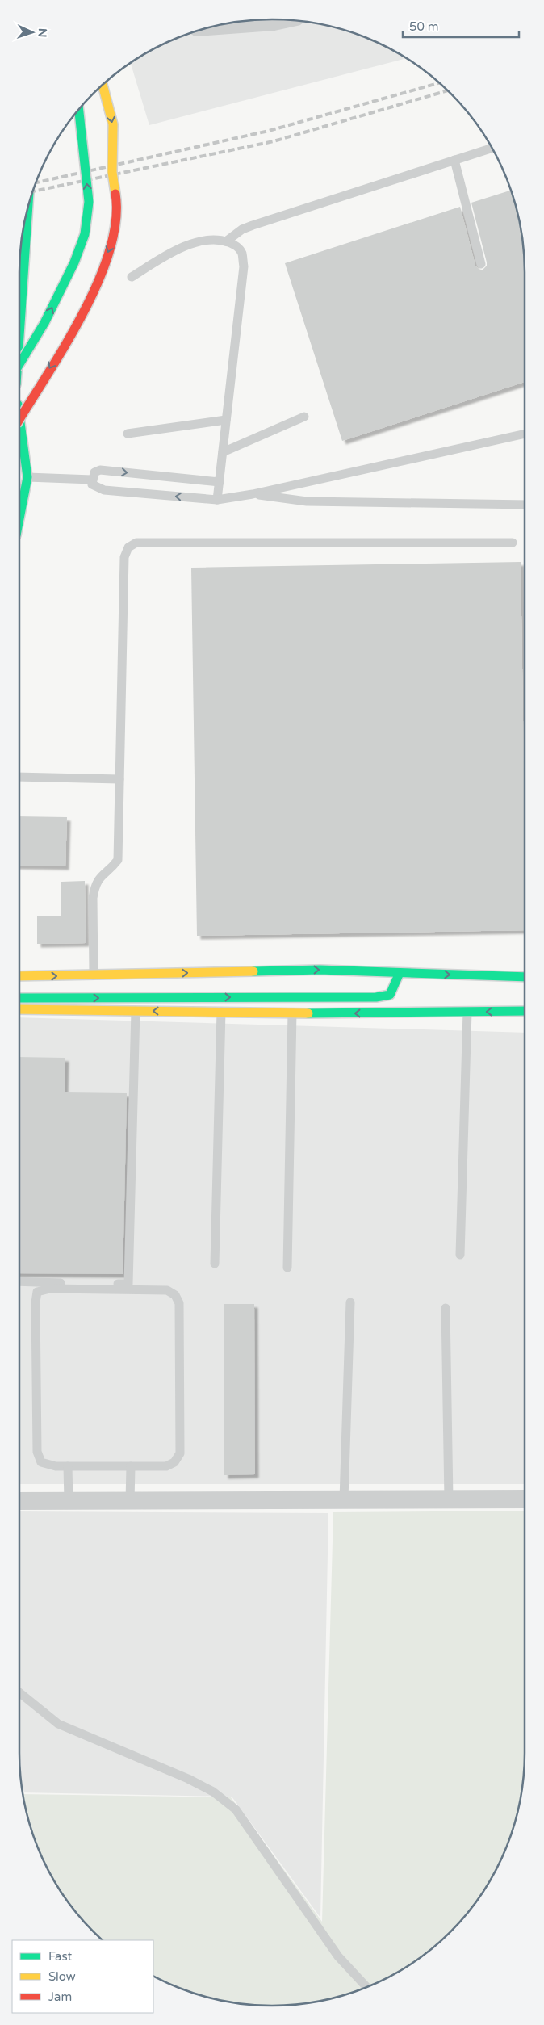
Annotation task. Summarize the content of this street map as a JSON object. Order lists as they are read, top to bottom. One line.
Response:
{"legend":["Fast","Slow","Jam"],"scale_bar":"50 m","north":"right"}
